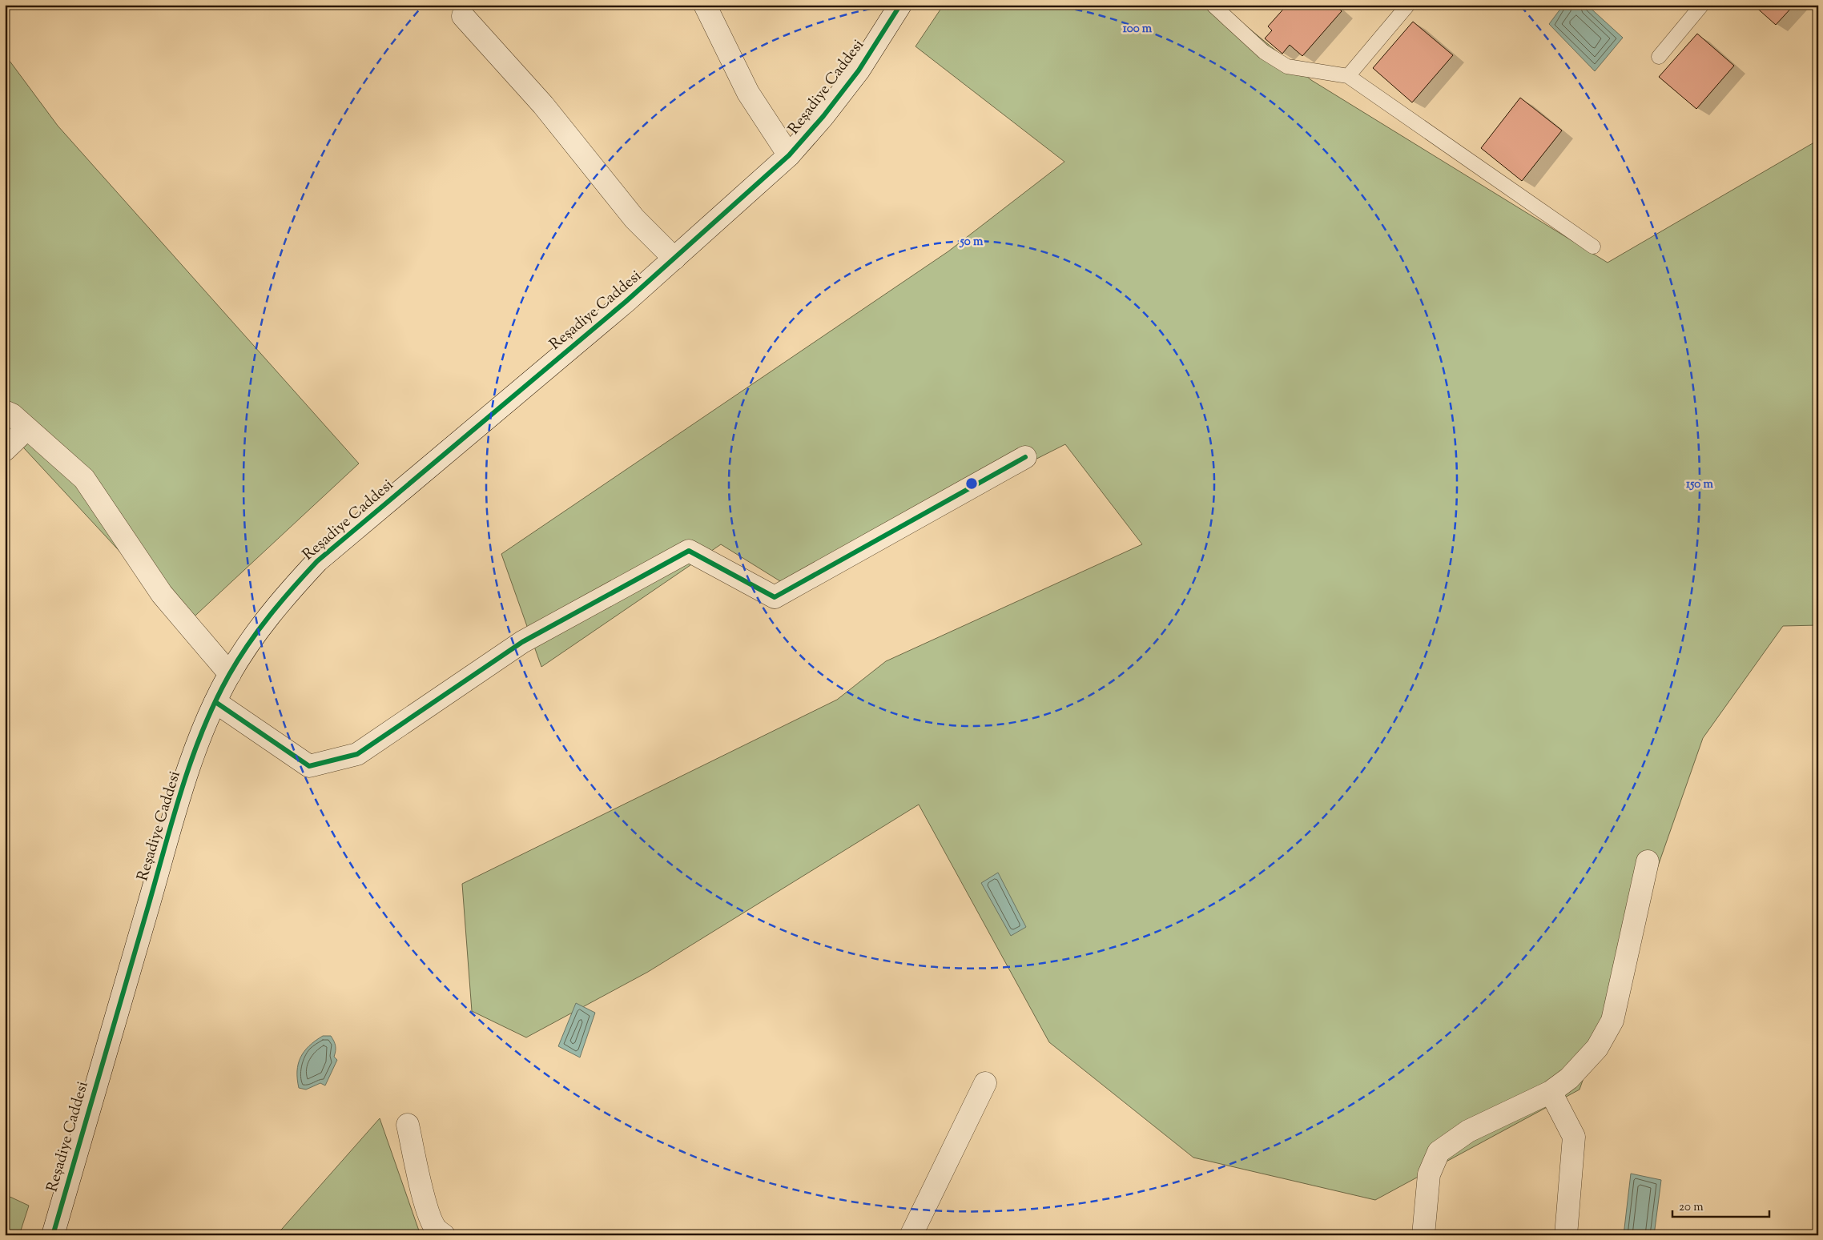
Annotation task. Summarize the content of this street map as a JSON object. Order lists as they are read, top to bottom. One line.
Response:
{"streets":{"street":["Reşadiye Caddesi"]},"scale_bar":"20 m","rings":["100 m","50 m","150 m"]}
